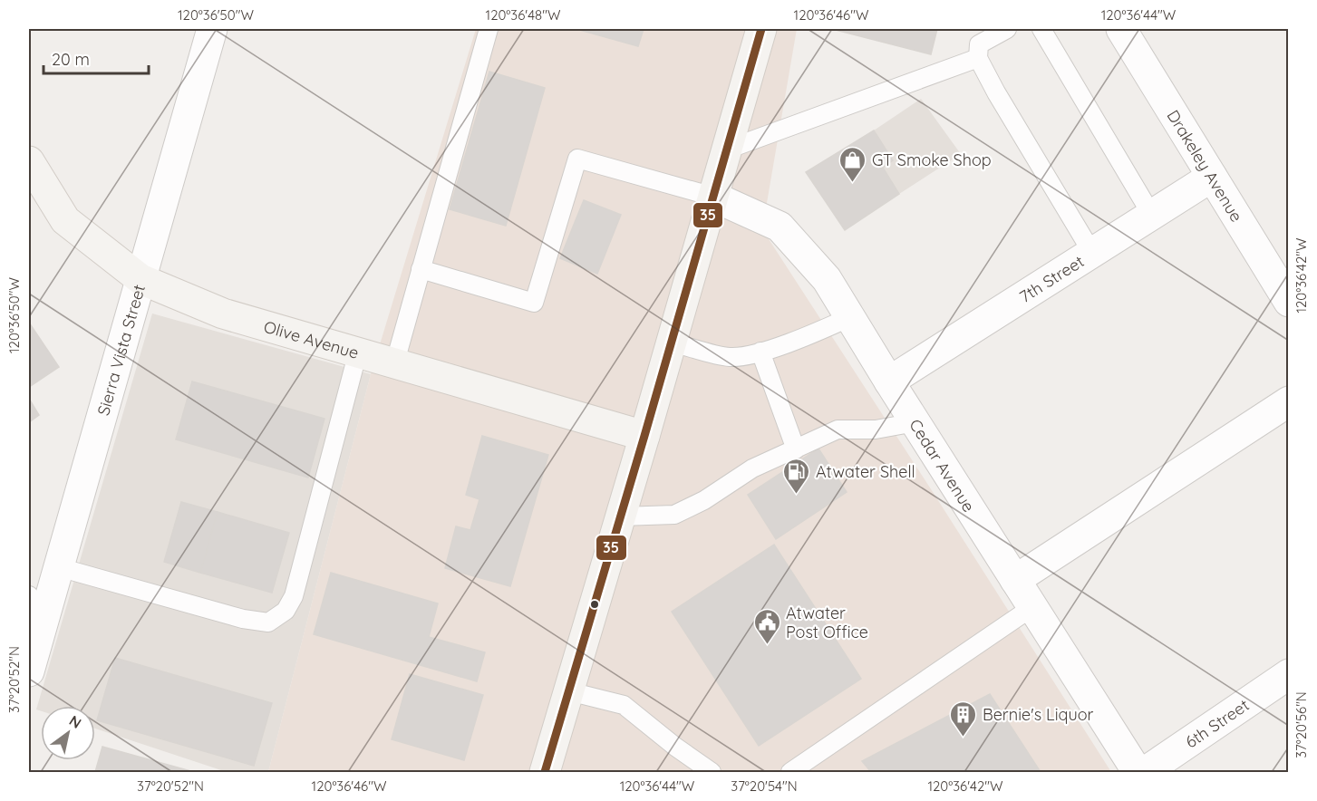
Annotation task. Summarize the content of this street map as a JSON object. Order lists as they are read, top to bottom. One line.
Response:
{"streets":{"main road":["Olive Avenue"],"street":["Drakeley Avenue","7th Street","Sierra Vista Street","Cedar Avenue","6th Street"]},"crossings":[["Drakeley Avenue","7th Street"],["7th Street","Cedar Avenue"],["Olive Avenue","Sierra Vista Street"]],"places":{"shop":["GT Smoke Shop"],"fuel station":["Atwater Shell"],"public building":["Atwater Post Office"],"building":["Bernie's Liquor"]},"lines":["transit line 35"],"scale_bar":"20 m","north":"top right","coordinates":["120°36'50\"W","120°36'48\"W","120°36'46\"W","120°36'44\"W","120°36'42\"W","37°20'52\"N","37°20'56\"N","37°20'54\"N"]}
